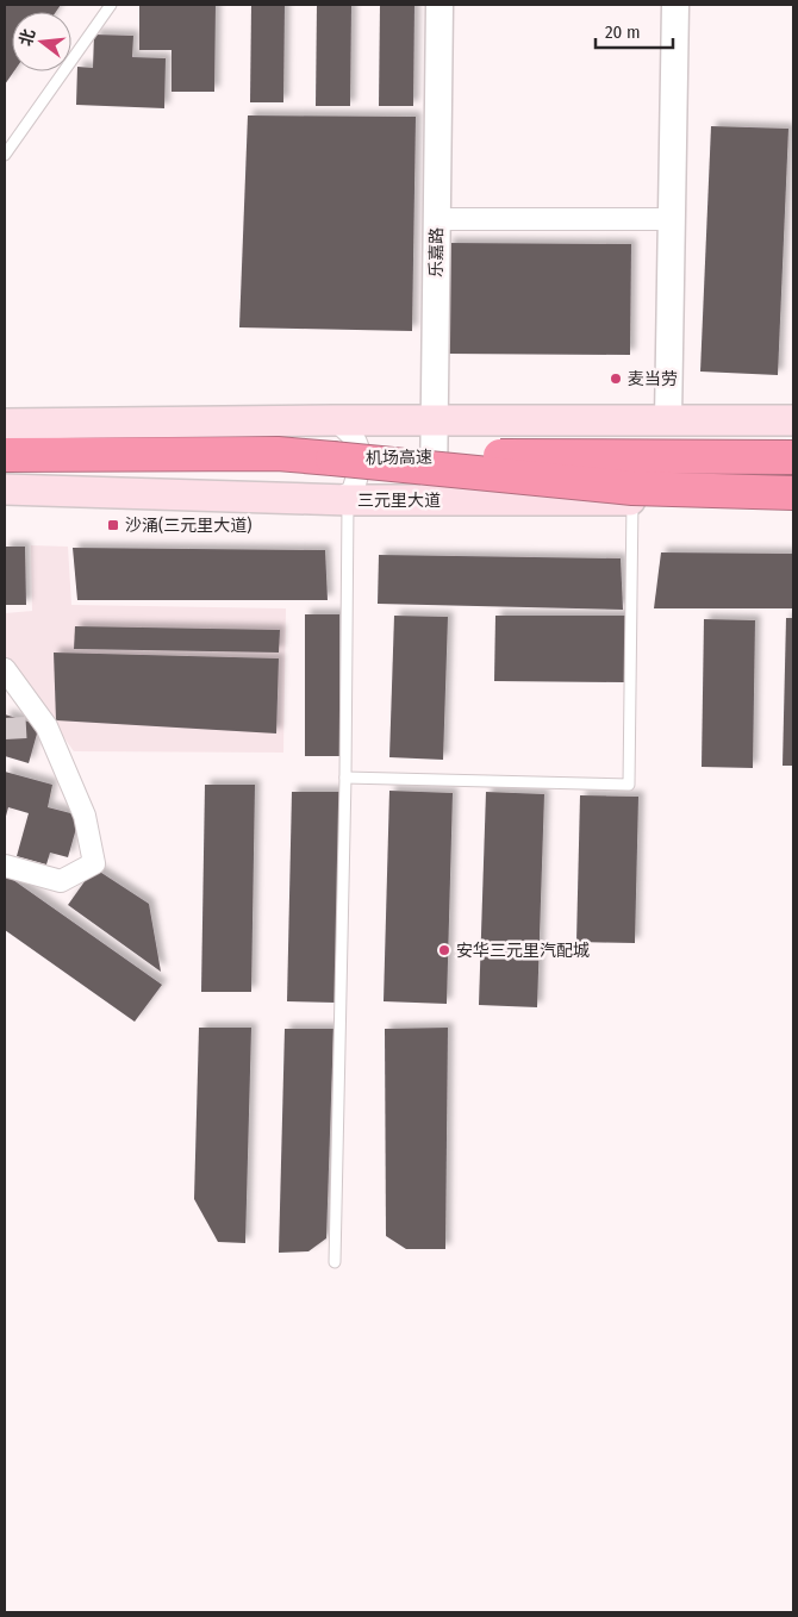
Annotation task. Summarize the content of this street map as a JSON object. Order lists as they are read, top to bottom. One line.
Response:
{"streets":{"highway":["机场高速"],"main road":["三元里大道"],"street":["乐嘉路"]},"crossings":[["乐嘉路","三元里大道"]],"places":{"other":["麦当劳","安华三元里汽配城"],"transit":["沙涌(三元里大道)"]},"scale_bar":"20 m","north":"left"}
